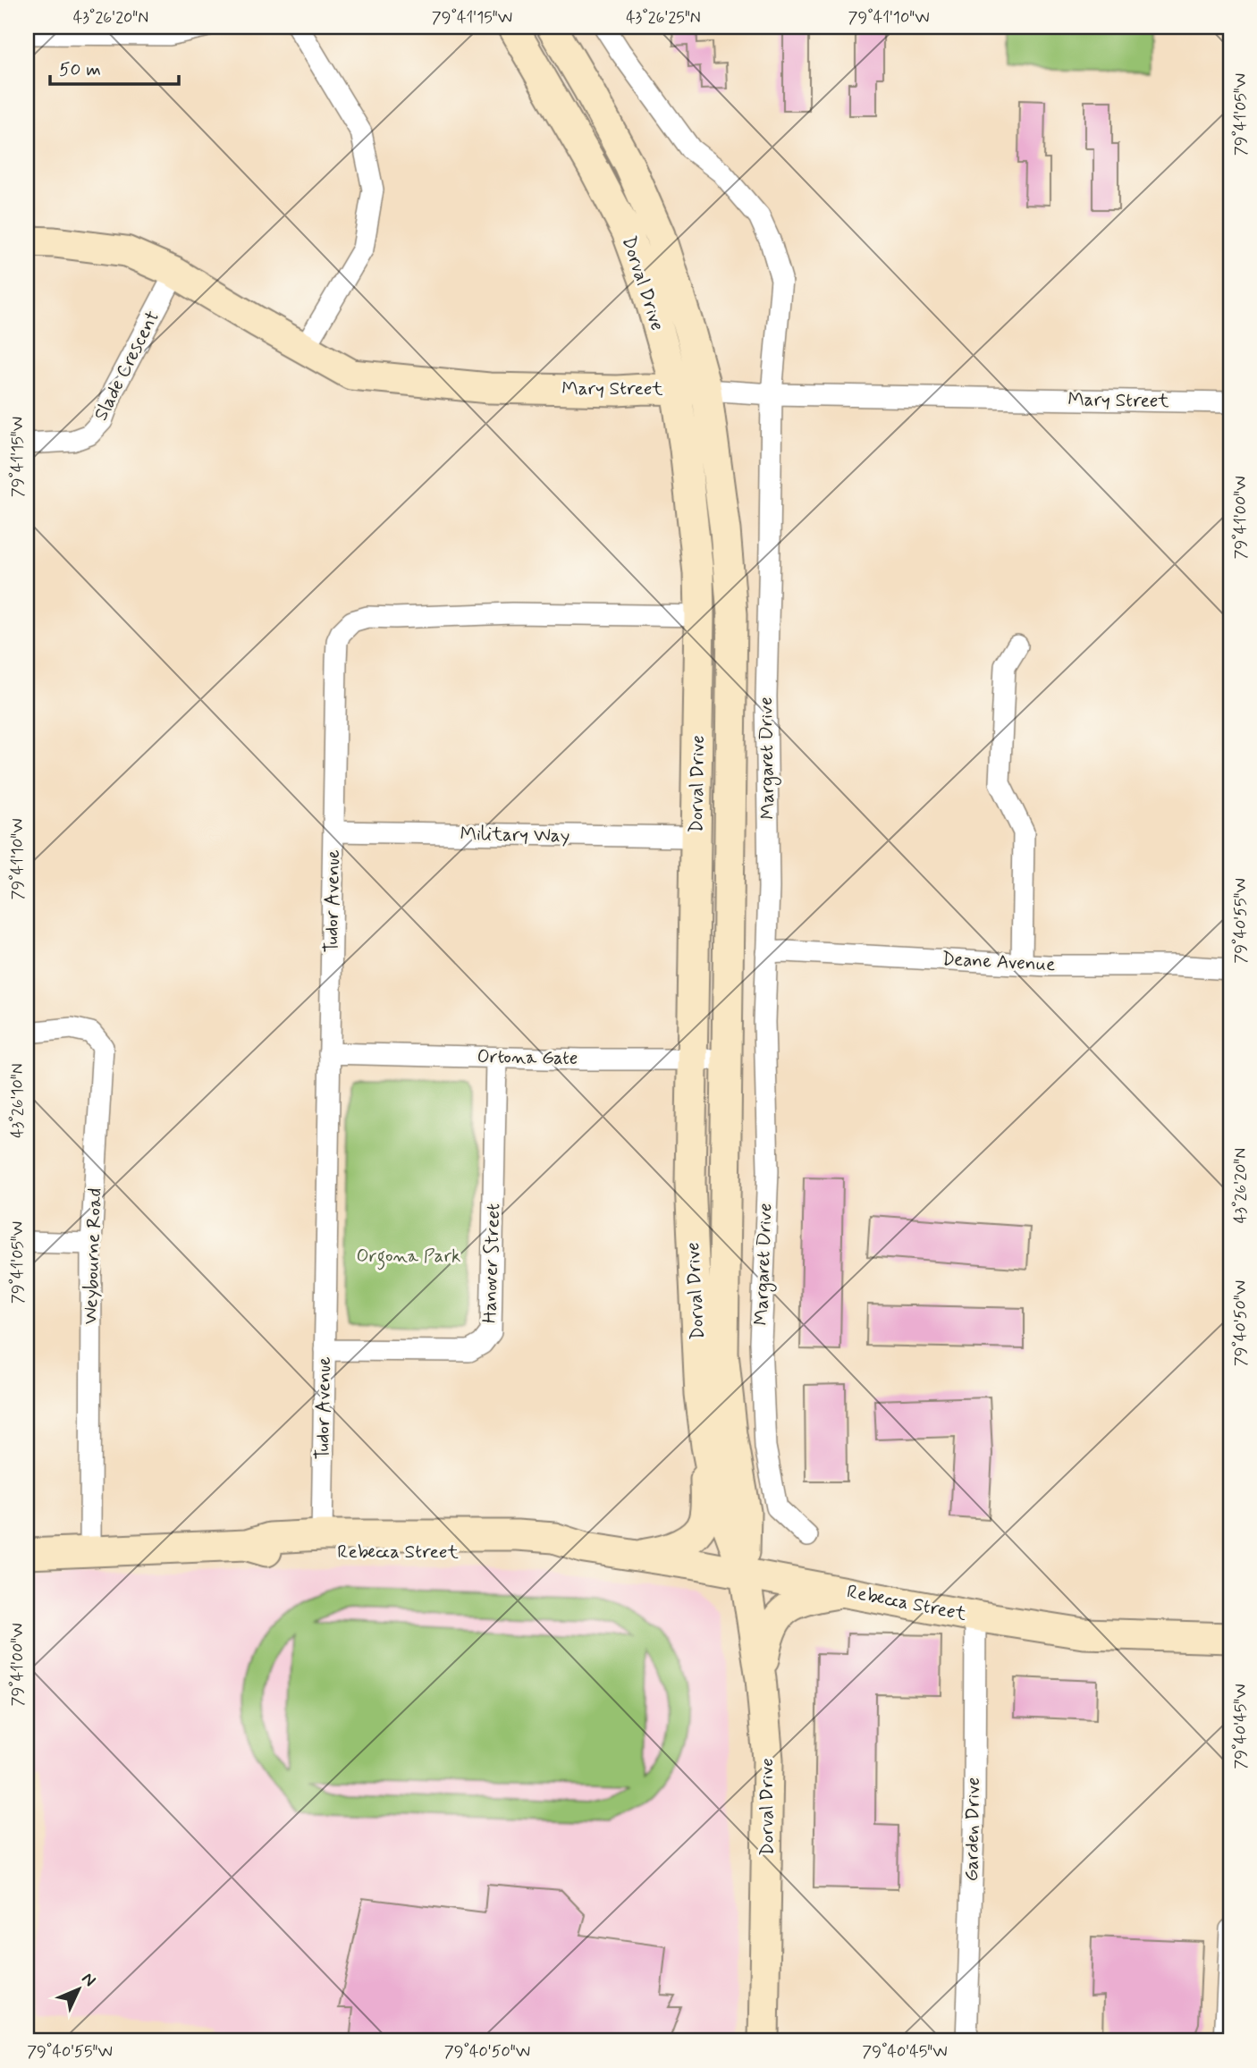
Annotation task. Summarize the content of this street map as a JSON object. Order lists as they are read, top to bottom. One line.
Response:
{"streets":{"main road":["Dorval Drive","Mary Street","Rebecca Street"],"street":["Slade Crescent","Margaret Drive","Military Way","Tudor Avenue","Deane Avenue","Ortona Gate","Weybourne Road","Hanover Street","Garden Drive"]},"crossings":[["Dorval Drive","Mary Street"],["Dorval Drive","Military Way"],["Dorval Drive","Tudor Avenue"],["Dorval Drive","Ortona Gate"],["Dorval Drive","Rebecca Street"],["Slade Crescent","Mary Street"],["Mary Street","Margaret Drive"],["Margaret Drive","Deane Avenue"],["Military Way","Tudor Avenue"],["Tudor Avenue","Ortona Gate"],["Tudor Avenue","Hanover Street"],["Tudor Avenue","Rebecca Street"],["Ortona Gate","Hanover Street"],["Weybourne Road","Rebecca Street"],["Rebecca Street","Garden Drive"]],"parks":["Orgona Park"],"scale_bar":"50 m","north":"top right","coordinates":["43°26'20\"N","79°41'15\"W","43°26'25\"N","79°41'10\"W","79°41'05\"W","79°41'00\"W","79°40'55\"W","43°26'10\"N","79°40'50\"W","79°40'45\"W"]}
